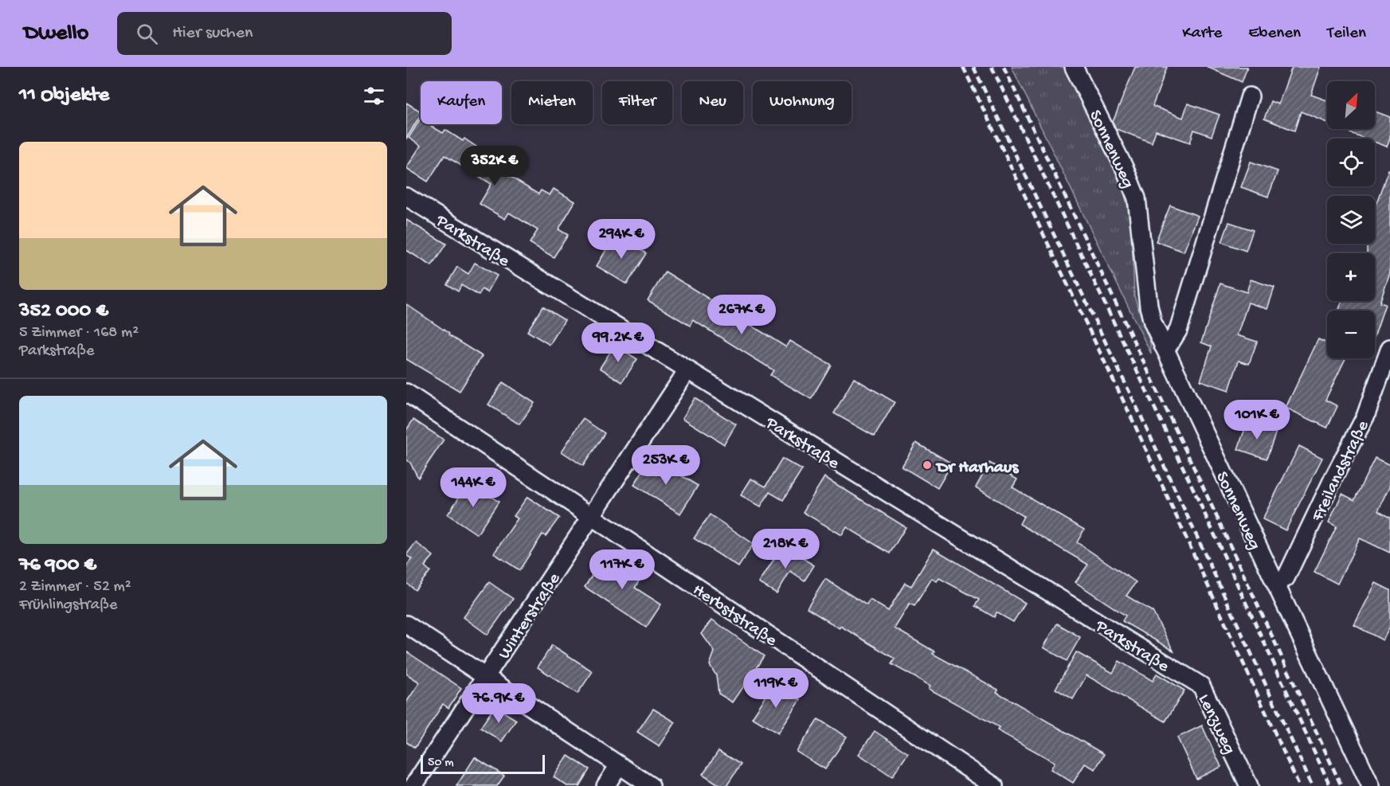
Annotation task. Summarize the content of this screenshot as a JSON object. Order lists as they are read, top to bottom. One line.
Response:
{"streets":{"street":["Sonnenweg","Parkstraße","Freilandstraße","Herbststraße","Winterstraße","Lenzweg"]},"crossings":[["Sonnenweg","Freilandstraße"],["Parkstraße","Winterstraße"],["Parkstraße","Lenzweg"],["Herbststraße","Winterstraße"]],"places":["Dr Harhaus"],"scale_bar":"50 m","north":"top right","page":{"header":"Dwello","search":"Hier suchen","nav":["Karte","Ebenen","Teilen"],"heading":"11 Objekte","map_buttons":["+","−"],"chip":["Kaufen","Mieten","Filter","Neu","Wohnung"],"list":[{"name":"352 000 €","note":"5 Zimmer · 168 m² · Parkstraße"},{"name":"76 900 €","note":"2 Zimmer · 52 m² · Frühlingstraße"}],"price":["352K €","294K €","267K €","99.2K €","101K €","253K €","144K €","218K €","117K €","119K €","76.9K €"],"scale":"50 m"}}
